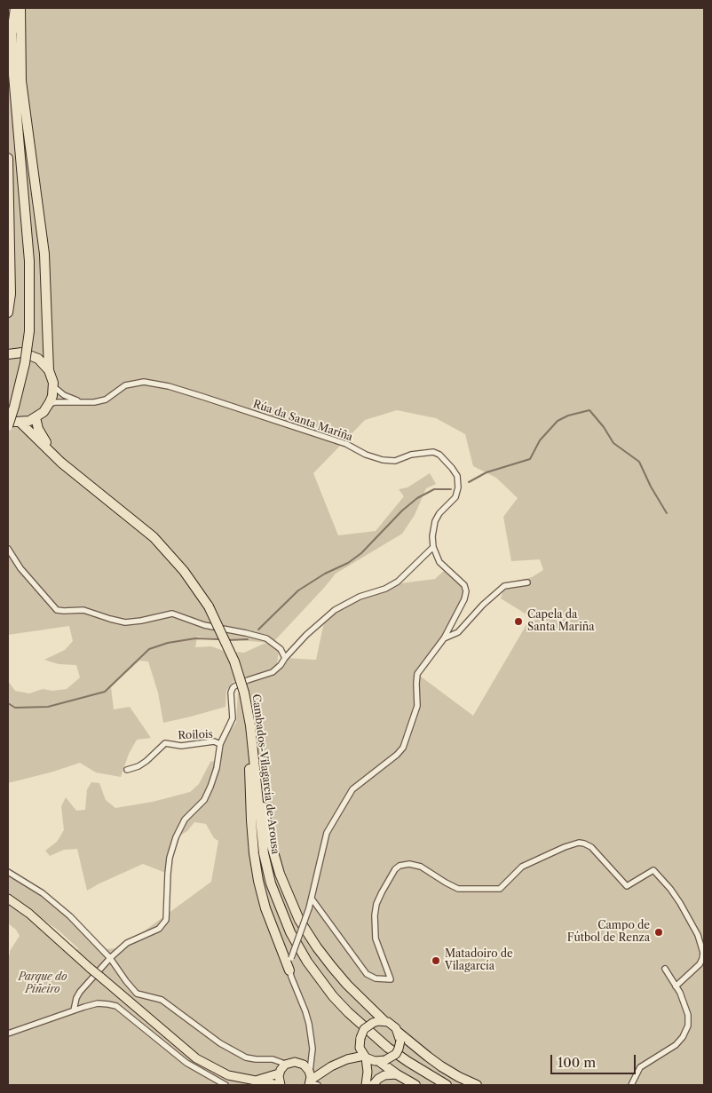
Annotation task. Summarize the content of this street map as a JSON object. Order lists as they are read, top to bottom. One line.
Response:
{"streets":{"highway":["Cambados-Vilagarcía de Arousa"],"street":["Rúa da Santa Mariña","Roilois"]},"parks":["Parque do Piñeiro"],"places":["Capela da Santa Mariña","Campo de Fútbol de Renza","Matadoiro de Vilagarcía"],"scale_bar":"100 m"}
